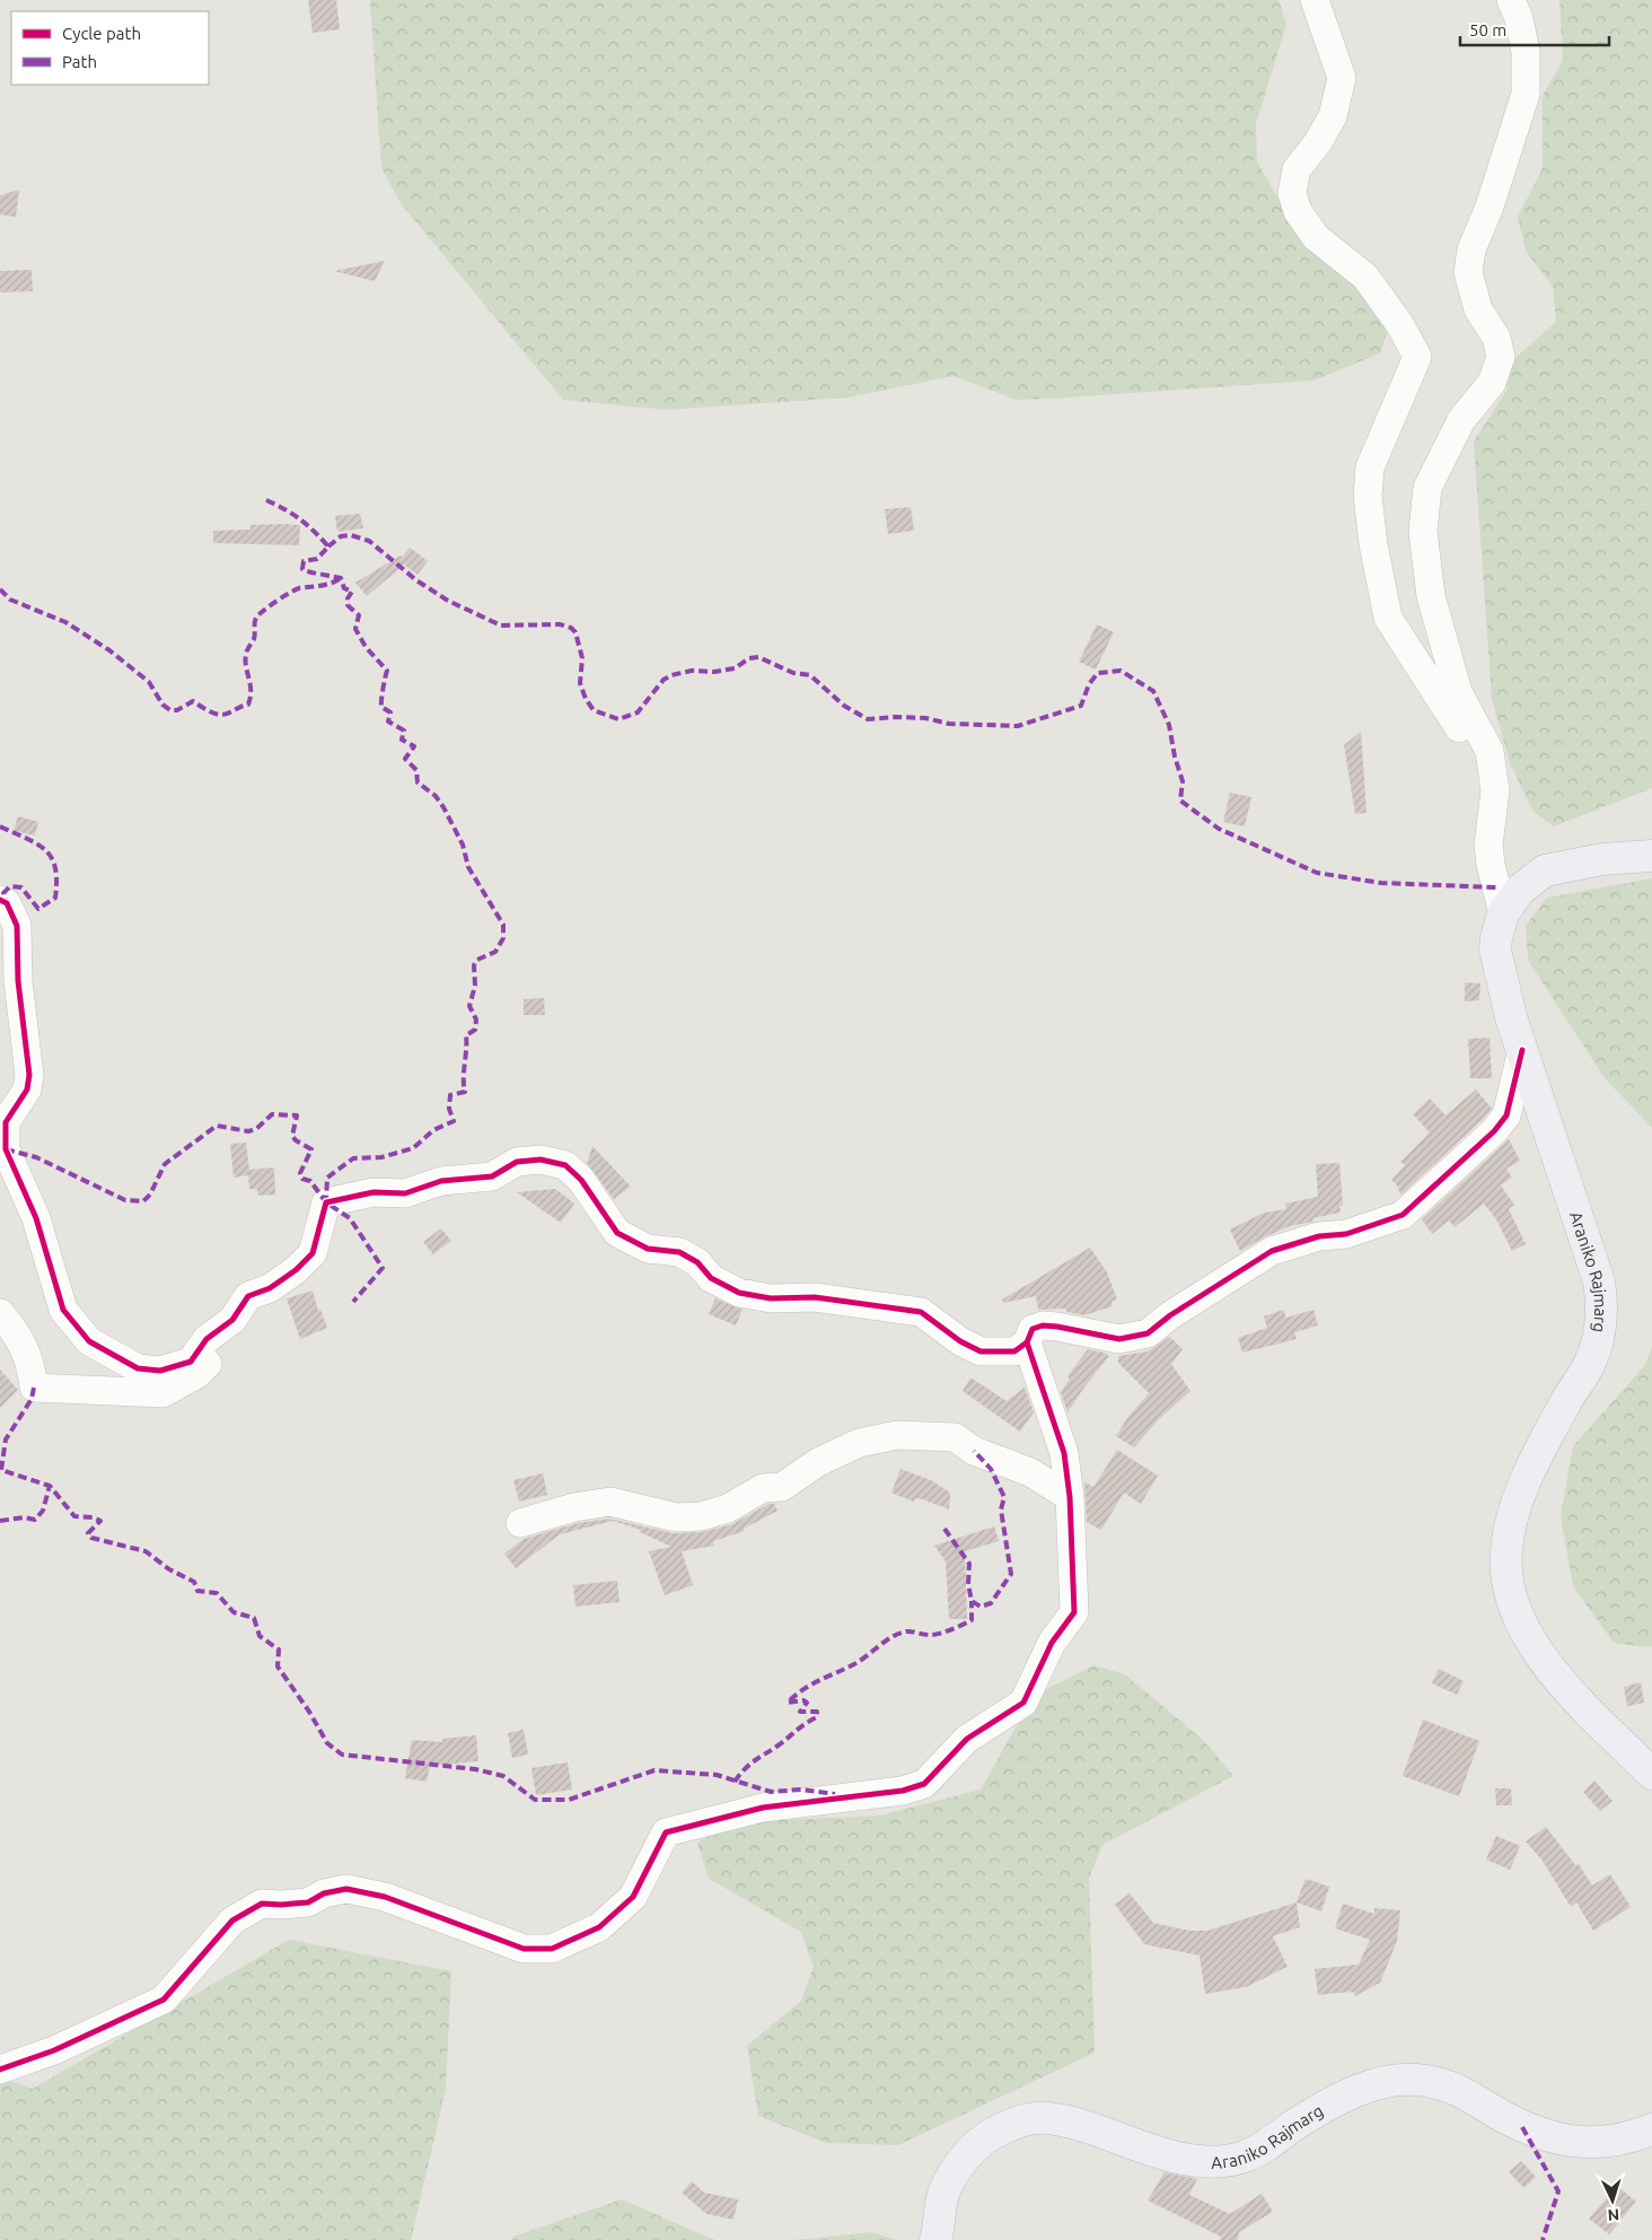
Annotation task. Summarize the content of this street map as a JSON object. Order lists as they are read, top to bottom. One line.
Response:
{"streets":{"highway":["Araniko Rajmarg"]},"legend":["Cycle path","Path"],"scale_bar":"50 m","north":"bottom"}
